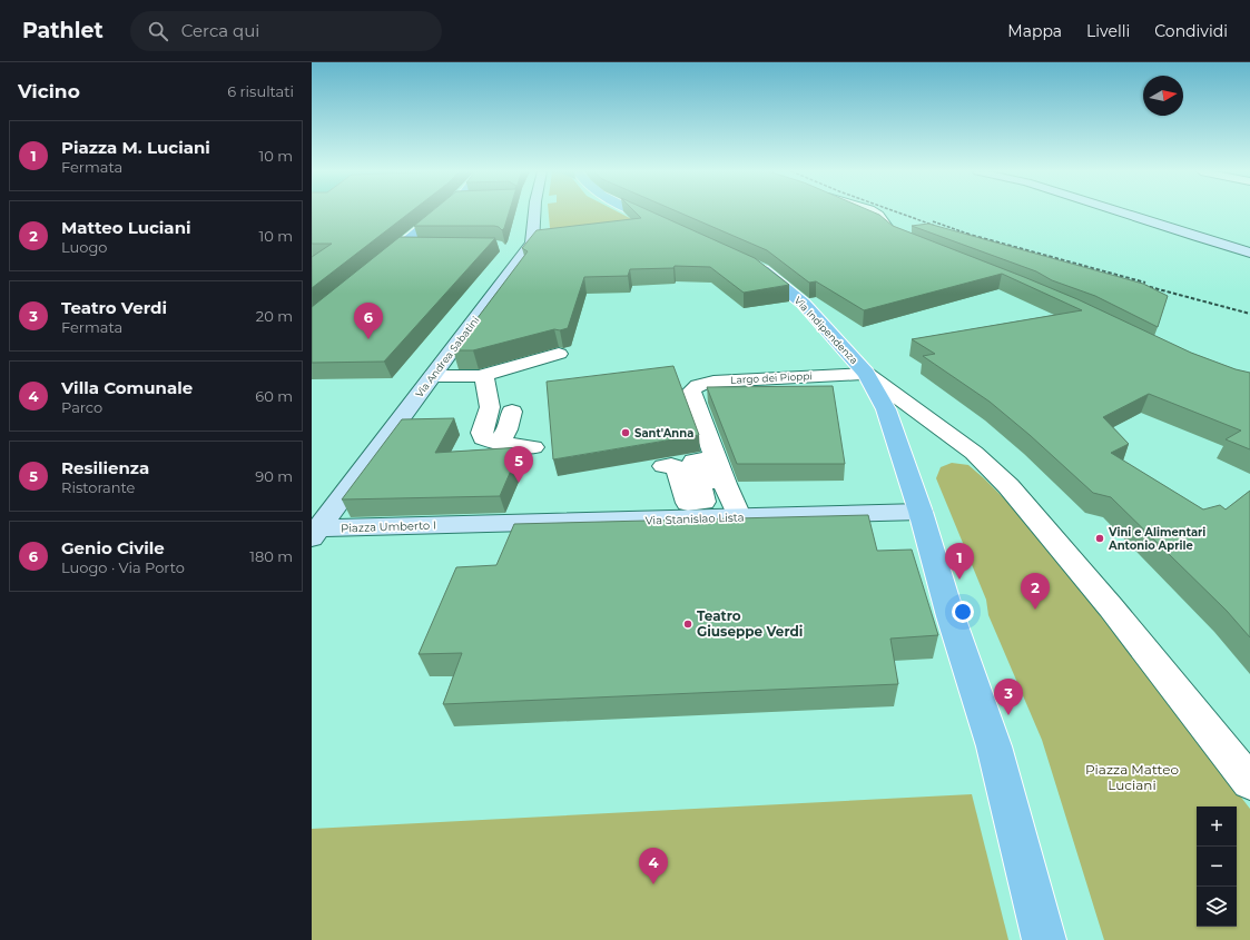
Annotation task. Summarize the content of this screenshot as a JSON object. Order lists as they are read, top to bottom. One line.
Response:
{"streets":{"main road":["Via Indipendenza","Via Andrea Sabatini","Via Stanislao Lista","Piazza Umberto I"],"street":["Largo dei Pioppi"]},"crossings":[["Via Indipendenza","Largo dei Pioppi"],["Via Andrea Sabatini","Piazza Umberto I"],["Largo dei Pioppi","Via Stanislao Lista"],["Via Stanislao Lista","Piazza Umberto I"]],"parks":["Piazza Matteo Luciani"],"places":["Sant'Anna","Vini e Alimentari Antonio Aprile","Teatro Giuseppe Verdi"],"north":"right","page":{"header":"Pathlet","search":"Cerca qui","nav":["Mappa","Livelli","Condividi"],"heading":["Vicino","6 risultati"],"list":[{"mark":"1","name":"Piazza M. Luciani","note":"Fermata","value":"10 m"},{"mark":"2","name":"Matteo Luciani","note":"Luogo","value":"10 m"},{"mark":"3","name":"Teatro Verdi","note":"Fermata","value":"20 m"},{"mark":"4","name":"Villa Comunale","note":"Parco","value":"60 m"},{"mark":"5","name":"Resilienza","note":"Ristorante","value":"90 m"},{"mark":"6","name":"Genio Civile","note":"Luogo · Via Porto","value":"180 m"}],"pins":["6","5","1","2","3","4"],"map_buttons":["+","−"]}}
